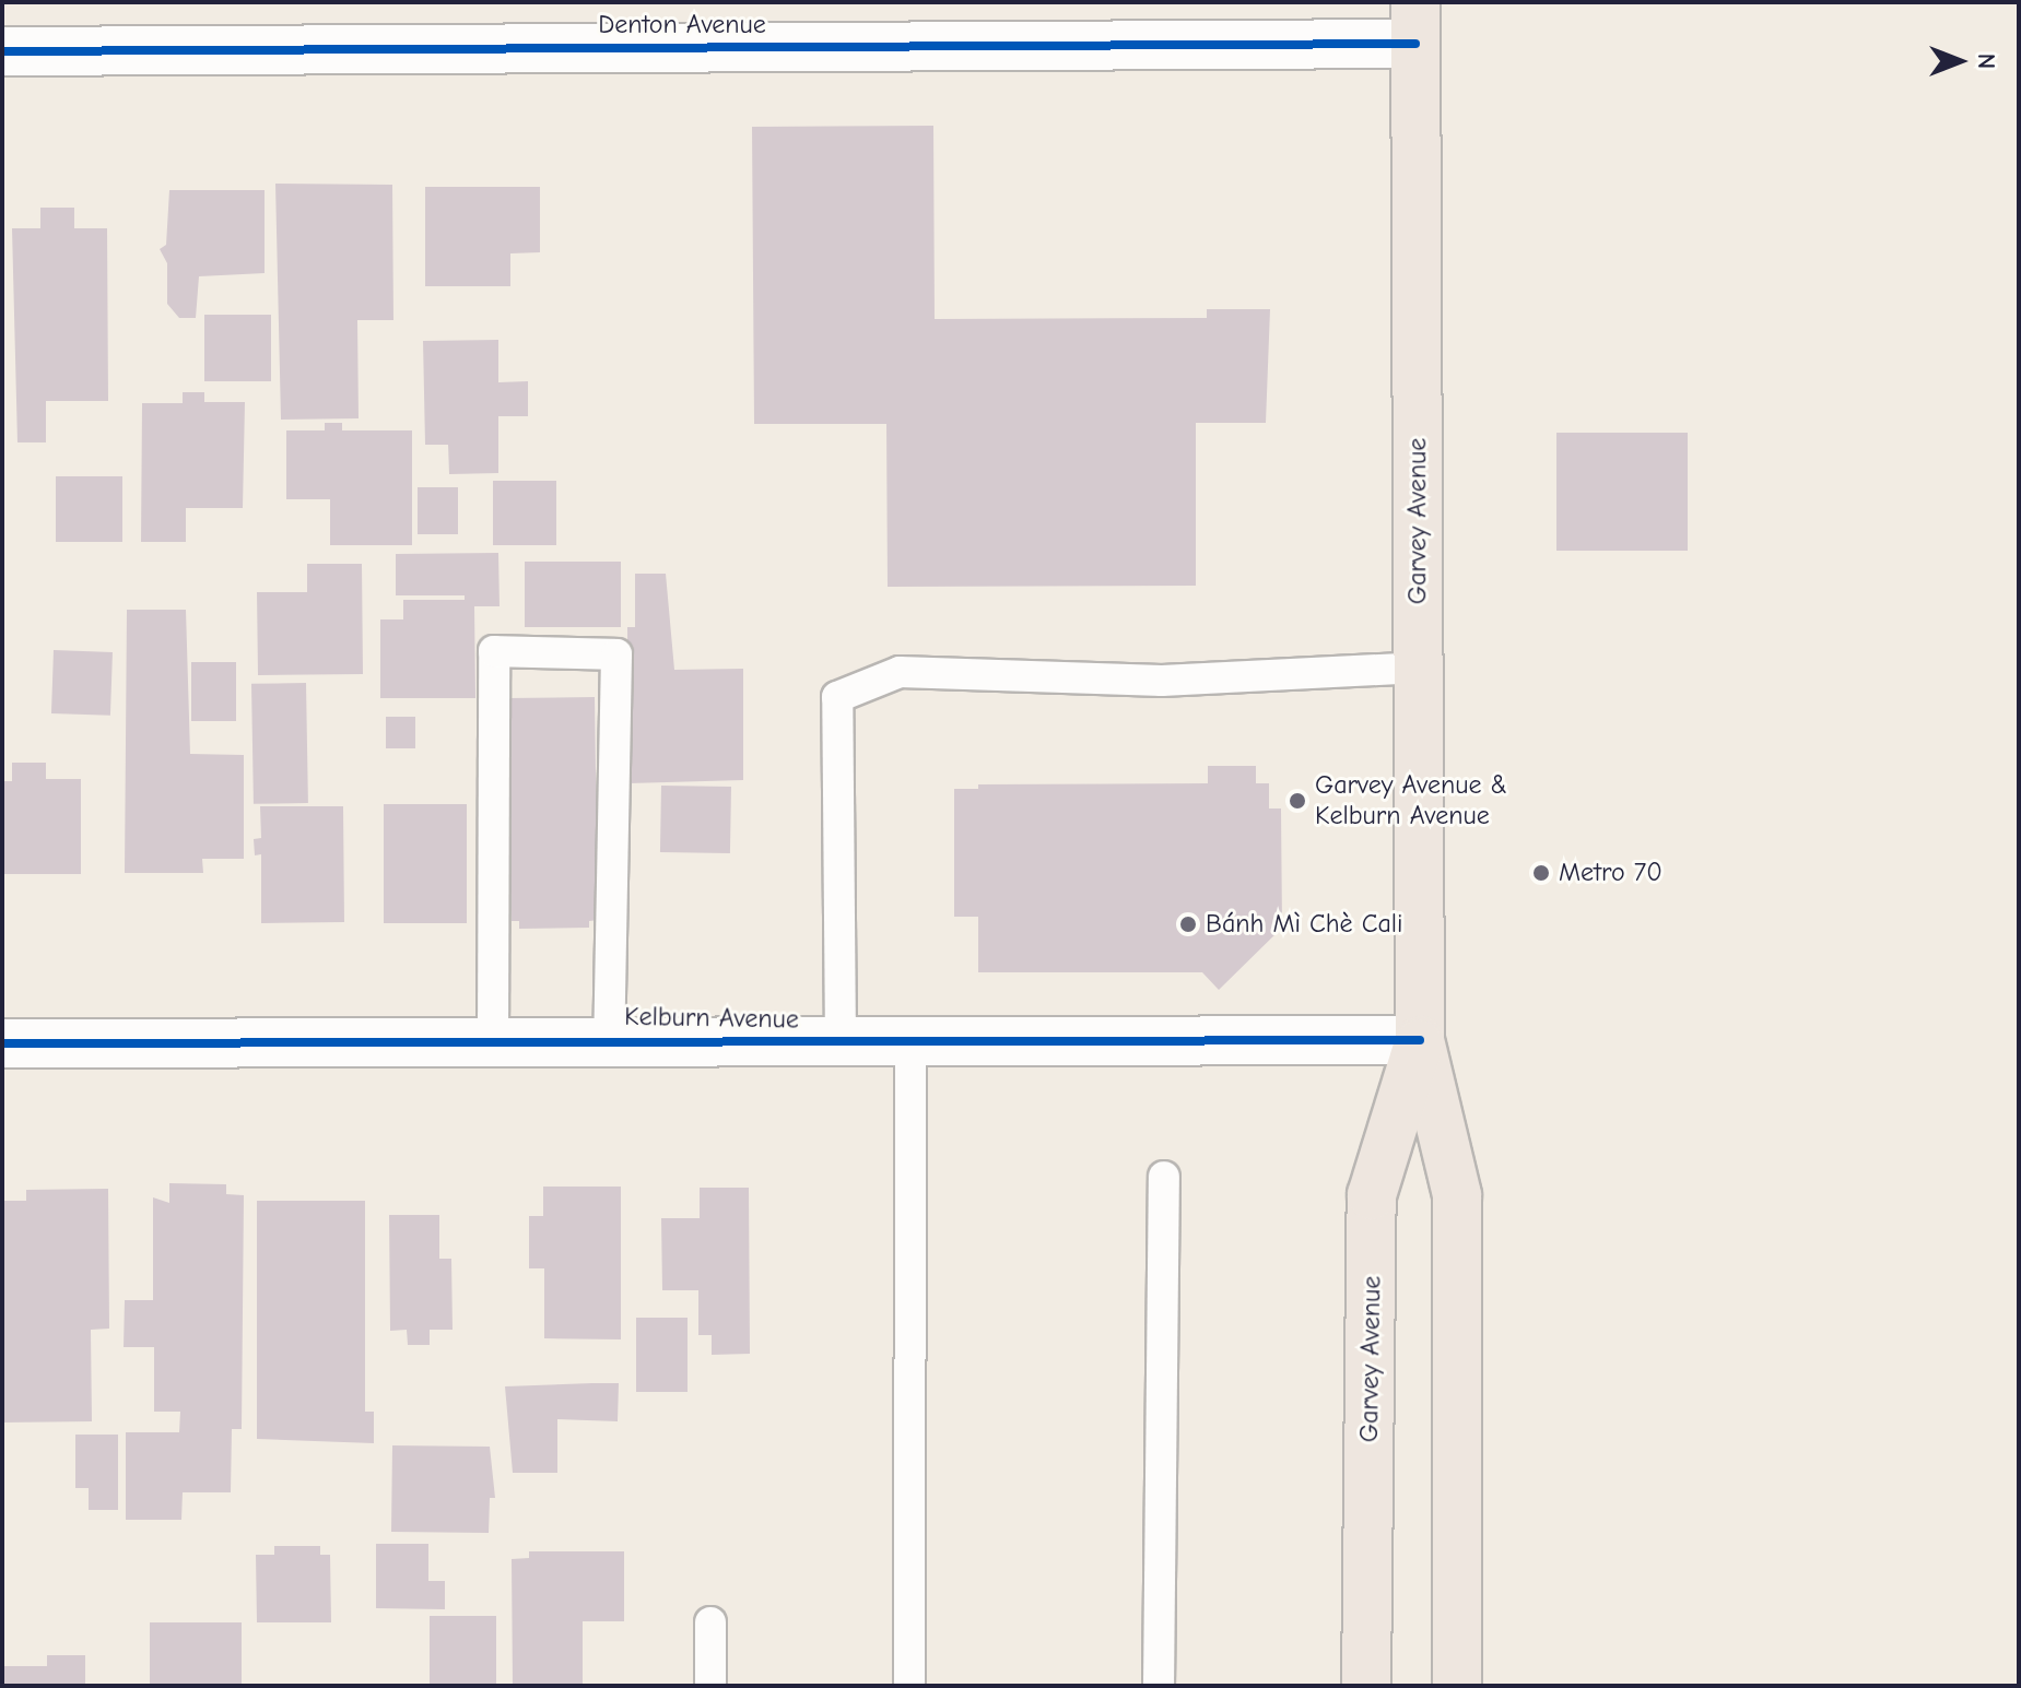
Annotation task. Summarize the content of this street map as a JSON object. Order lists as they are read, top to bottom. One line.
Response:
{"streets":{"main road":["Garvey Avenue"],"street":["Denton Avenue","Kelburn Avenue"]},"crossings":[["Denton Avenue","Garvey Avenue"],["Garvey Avenue","Kelburn Avenue"]],"places":["Garvey Avenue & Kelburn Avenue","Metro 70","Bánh Mì Chè Cali"],"north":"right"}
